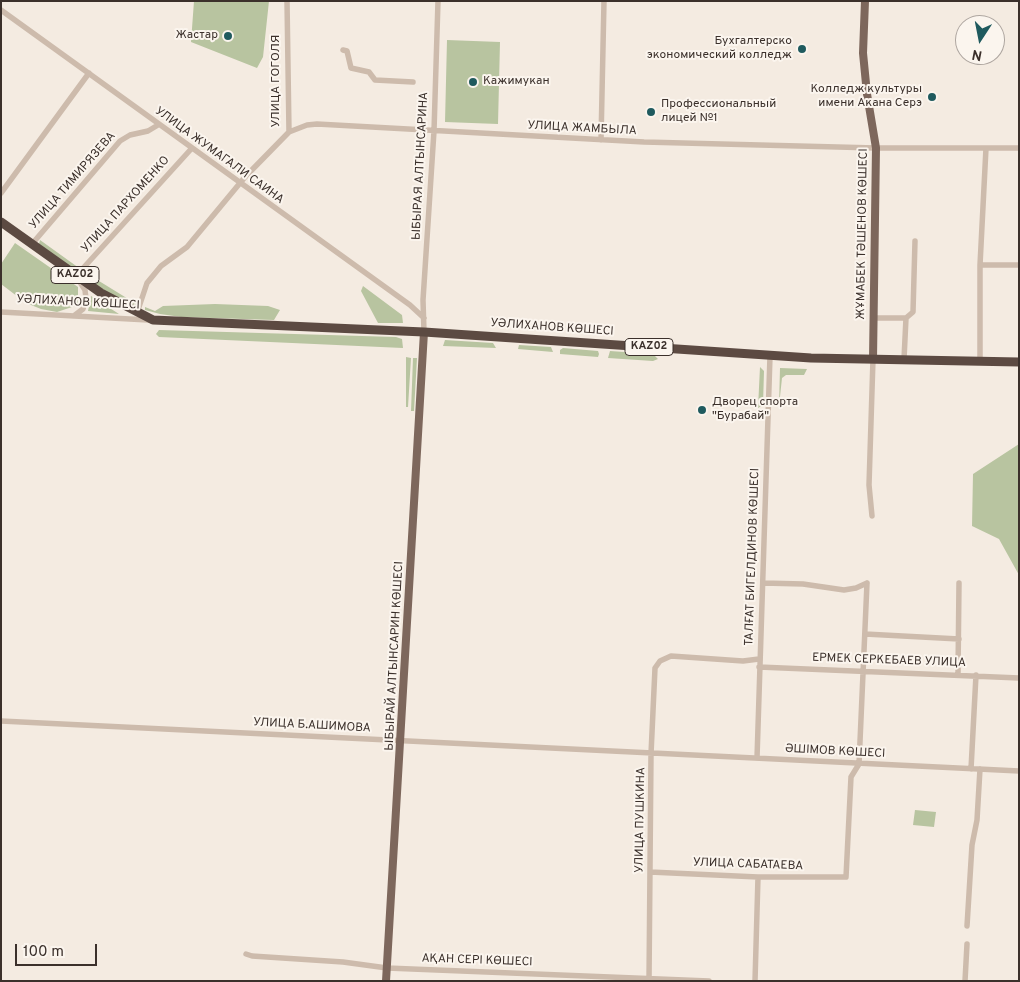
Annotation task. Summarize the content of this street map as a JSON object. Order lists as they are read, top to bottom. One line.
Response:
{"streets":{"highway":["KАZ02","УӘЛИХАНОВ КӨШЕСІ"],"main road":["ЖҰМАБЕК ТӘШЕНОВ КӨШЕСІ","ЫБЫРАЙ АЛТЫНСАРИН КӨШЕСІ"],"street":["УЛИЦА ГОГОЛЯ","УЛИЦА ЖАМБЫЛА","УЛИЦА ЖУМАГАЛИ САИНА","ЫБЫРАЯ АЛТЫНСАРИНА","УЛИЦА ТИМИРЯЗЕВА","УЛИЦА ПАРХОМЕНКО","ТАЛҒАТ БИГЕЛДИНОВ КӨШЕСІ","ЕРМЕК СЕРКЕБАЕВ УЛИЦА","УЛИЦА Б.АШИМОВА","ӘШІМОВ КӨШЕСІ","УЛИЦА ПУШКИНА","УЛИЦА САБАТАЕВА","АҚАН СЕРІ КӨШЕСІ"]},"crossings":[["УЛИЦА ГОГОЛЯ","УЛИЦА ЖАМБЫЛА"],["УЛИЦА ГОГОЛЯ","УЛИЦА ЖУМАГАЛИ САИНА"],["УЛИЦА ГОГОЛЯ","УӘЛИХАНОВ КӨШЕСІ"],["УЛИЦА ЖАМБЫЛА","ЫБЫРАЯ АЛТЫНСАРИНА"],["УЛИЦА ЖАМБЫЛА","ЖҰМАБЕК ТӘШЕНОВ КӨШЕСІ"],["УЛИЦА ЖУМАГАЛИ САИНА","ЫБЫРАЯ АЛТЫНСАРИНА"],["УЛИЦА ЖУМАГАЛИ САИНА","УЛИЦА ТИМИРЯЗЕВА"],["УЛИЦА ЖУМАГАЛИ САИНА","УЛИЦА ПАРХОМЕНКО"],["ЫБЫРАЯ АЛТЫНСАРИНА","УӘЛИХАНОВ КӨШЕСІ"],["ЫБЫРАЯ АЛТЫНСАРИНА","ЫБЫРАЙ АЛТЫНСАРИН КӨШЕСІ"],["УЛИЦА ТИМИРЯЗЕВА","УӘЛИХАНОВ КӨШЕСІ"],["УЛИЦА ПАРХОМЕНКО","УӘЛИХАНОВ КӨШЕСІ"],["ЖҰМАБЕК ТӘШЕНОВ КӨШЕСІ","KАZ02"],["ЖҰМАБЕК ТӘШЕНОВ КӨШЕСІ","УӘЛИХАНОВ КӨШЕСІ"],["KАZ02","УӘЛИХАНОВ КӨШЕСІ"],["УӘЛИХАНОВ КӨШЕСІ","ТАЛҒАТ БИГЕЛДИНОВ КӨШЕСІ"],["УӘЛИХАНОВ КӨШЕСІ","ЫБЫРАЙ АЛТЫНСАРИН КӨШЕСІ"],["ТАЛҒАТ БИГЕЛДИНОВ КӨШЕСІ","ЕРМЕК СЕРКЕБАЕВ УЛИЦА"],["ТАЛҒАТ БИГЕЛДИНОВ КӨШЕСІ","ӘШІМОВ КӨШЕСІ"],["ТАЛҒАТ БИГЕЛДИНОВ КӨШЕСІ","УЛИЦА ПУШКИНА"],["ЫБЫРАЙ АЛТЫНСАРИН КӨШЕСІ","УЛИЦА Б.АШИМОВА"],["ЫБЫРАЙ АЛТЫНСАРИН КӨШЕСІ","АҚАН СЕРІ КӨШЕСІ"],["УЛИЦА Б.АШИМОВА","ӘШІМОВ КӨШЕСІ"],["УЛИЦА Б.АШИМОВА","УЛИЦА ПУШКИНА"],["ӘШІМОВ КӨШЕСІ","УЛИЦА ПУШКИНА"],["ӘШІМОВ КӨШЕСІ","УЛИЦА САБАТАЕВА"],["УЛИЦА ПУШКИНА","УЛИЦА САБАТАЕВА"],["УЛИЦА ПУШКИНА","АҚАН СЕРІ КӨШЕСІ"]],"places":["Жастар","Бухгалтерско экономический колледж","Кажимукан","Колледж культуры имени Акана Серэ","Профессиональный лицей №1","Дворец спорта \"Бурабай\""],"scale_bar":"100 m","north":"bottom"}
